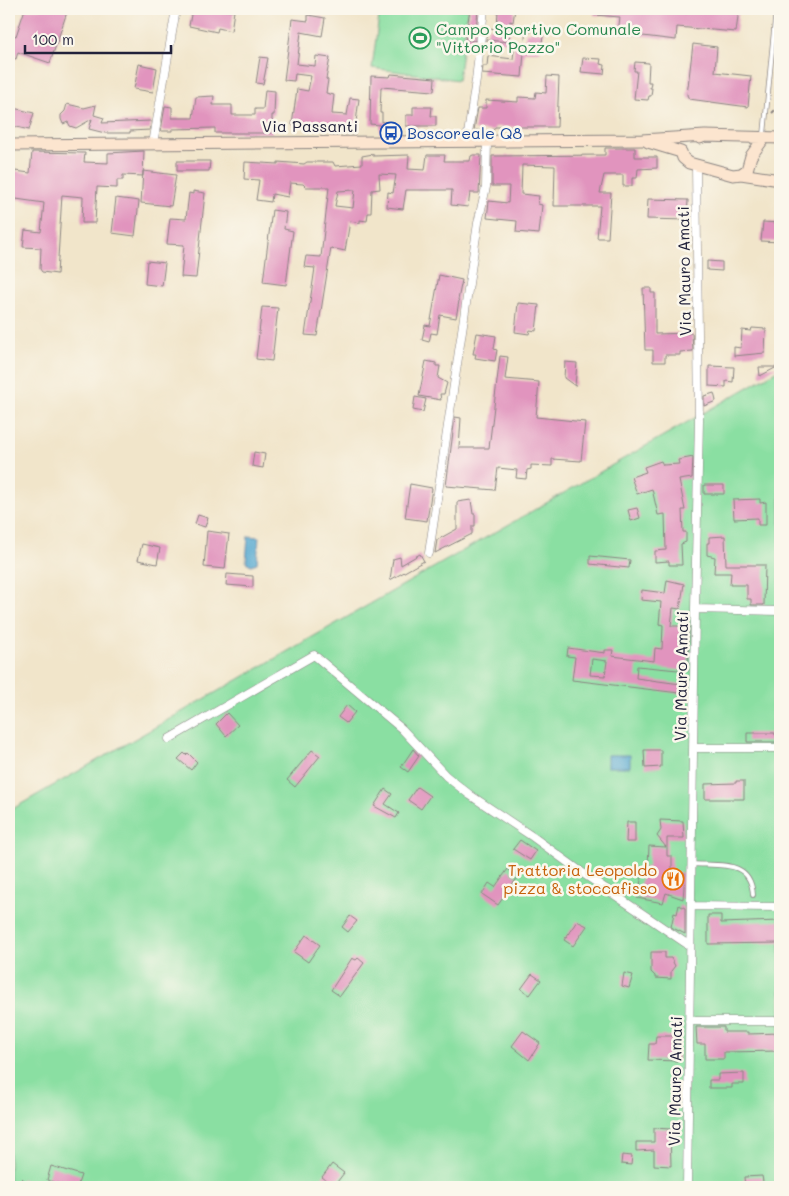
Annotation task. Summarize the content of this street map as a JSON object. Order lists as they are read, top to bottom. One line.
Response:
{"streets":{"main road":["Via Passanti"],"street":["Via Mauro Amati"]},"crossings":[["Via Passanti","Via Mauro Amati"]],"places":{"sports":["Campo Sportivo Comunale \"Vittorio Pozzo\""],"bus stop":["Boscoreale Q8"],"restaurant":["Trattoria Leopoldo pizza & stoccafisso"]},"scale_bar":"100 m"}
